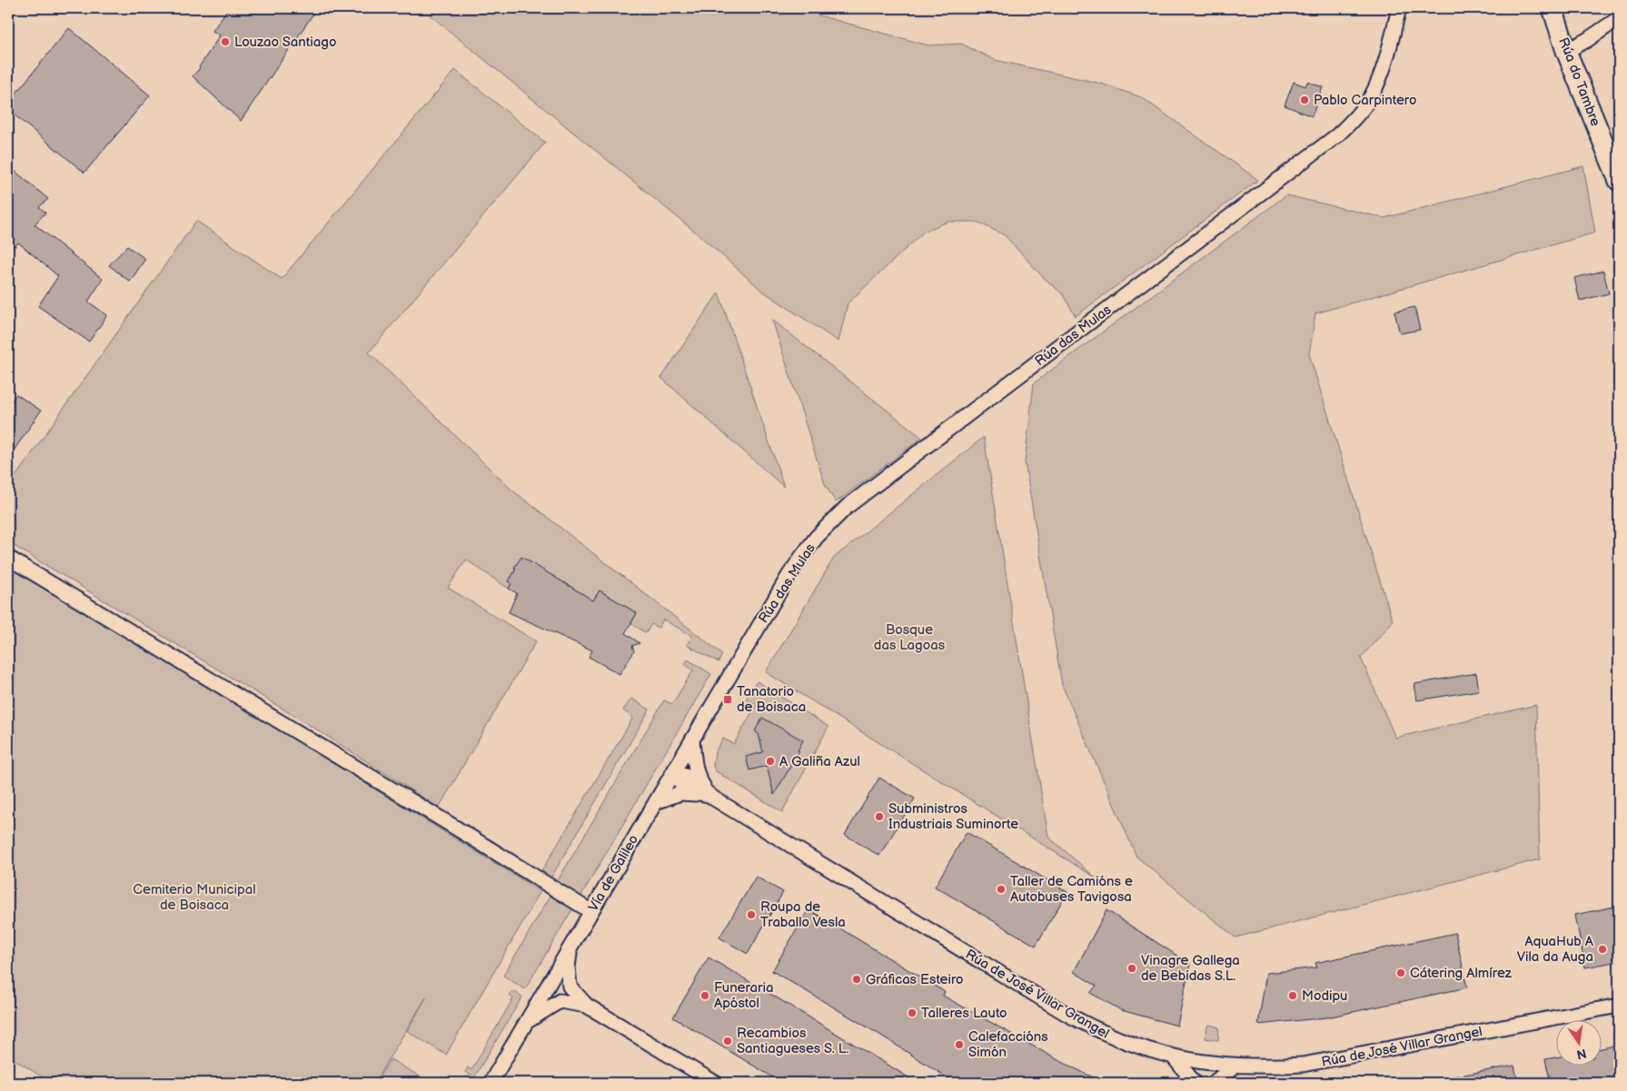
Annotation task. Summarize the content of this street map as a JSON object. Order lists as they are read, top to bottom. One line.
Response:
{"streets":{"main road":["Rúa do Tambre"],"street":["Rúa das Mulas","Vía de Galileo","Rúa de José Villar Grangel"]},"crossings":[["Rúa das Mulas","Vía de Galileo"],["Vía de Galileo","Rúa de José Villar Grangel"]],"parks":["Bosque das Lagoas","Cemiterio Municipal de Boisaca"],"places":{"other":["Louzao Santiago","Pablo Carpintero","A Galiña Azul","Subministros Industriais Suminorte","Taller de Camións e Autobuses Tavigosa","Roupa de Traballo Vesla","AquaHub A Vila da Auga","Vinagre Gallega de Bebidas S.L.","Cátering Almírez","Gráficas Esteiro","Funeraria Apóstol","Modipu","Talleres Lauto","Recambios Santiagueses S. L.","Calefaccións Simón"],"transit":["Tanatorio de Boisaca"]},"north":"bottom"}
